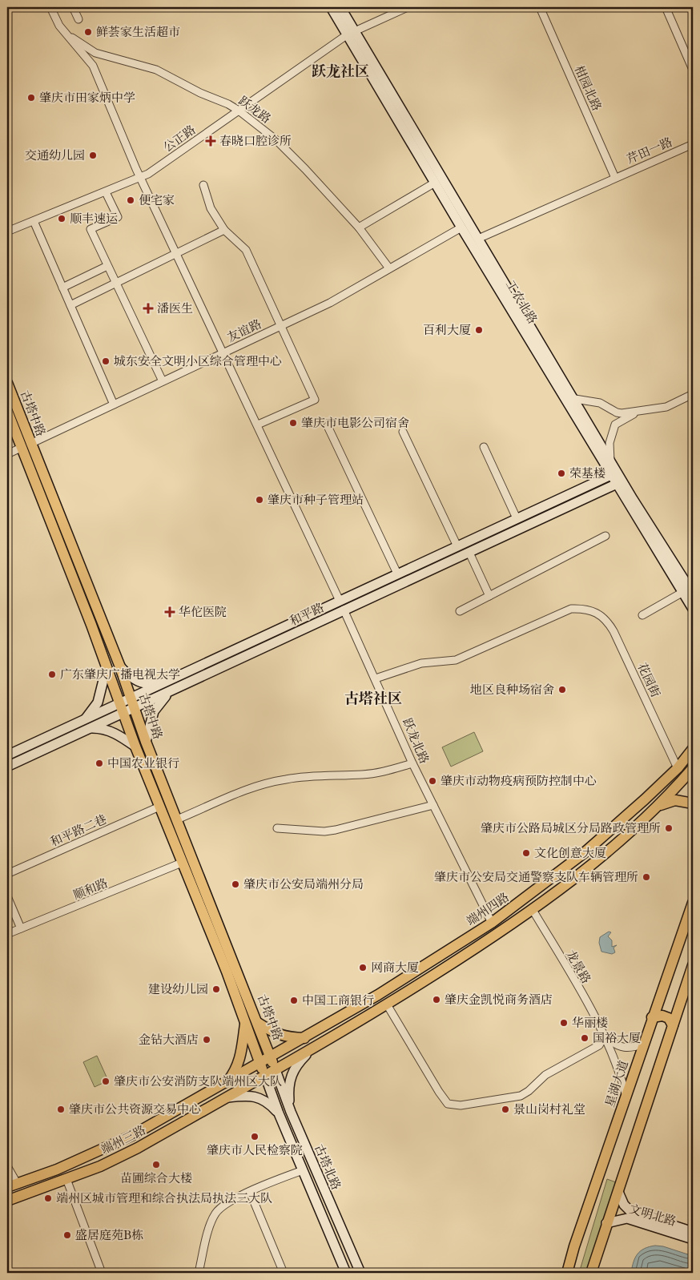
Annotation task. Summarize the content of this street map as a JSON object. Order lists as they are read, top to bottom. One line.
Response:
{"streets":{"main road":["工农北路","古塔中路","和平路","端州四路","星湖大道","端州三路","古塔北路","文明北路"],"street":["柑园北路","跃龙路","公正路","芹田一路","友谊路","花园街","跃龙北路","和平路二巷","顺和路","龙景路"]},"crossings":[["柑园北路","芹田一路"],["跃龙路","公正路"],["跃龙路","友谊路"],["公正路","工农北路"],["芹田一路","工农北路"],["工农北路","友谊路"],["工农北路","和平路"],["友谊路","古塔中路"],["古塔中路","和平路"],["古塔中路","和平路二巷"],["古塔中路","顺和路"],["古塔中路","端州四路"],["古塔中路","端州三路"],["古塔中路","古塔北路"],["和平路","跃龙北路"],["花园街","跃龙北路"],["花园街","端州四路"],["跃龙北路","端州四路"],["端州四路","端州三路"],["端州三路","古塔北路"]],"districts":["跃龙社区","古塔社区"],"places":{"other":["鲜荟家生活超市","肇庆市田家炳中学","交通幼儿园","便宅家","顺丰速运","百利大厦","城东安全文明小区综合管理中心","肇庆市电影公司宿舍","荣基楼","肇庆市种子管理站","广东肇庆广播电视大学","地区良种场宿舍","中国农业银行","肇庆市动物疫病预防控制中心","肇庆市公路局城区分局路政管理所","文化创意大厦","肇庆市公安局交通警察支队车辆管理所","肇庆市公安局端州分局","网商大厦","建设幼儿园","肇庆金凯悦商务酒店","中国工商银行","华丽楼","国裕大厦","金钻大酒店","肇庆市公安消防支队端州区大队","肇庆市公共资源交易中心","景山岗村礼堂","肇庆市人民检察院","苗圃综合大楼","端州区城市管理和综合执法局执法三大队","盛居庭苑B栋"],"health":["春晓口腔诊所","潘医生","华佗医院"]}}
